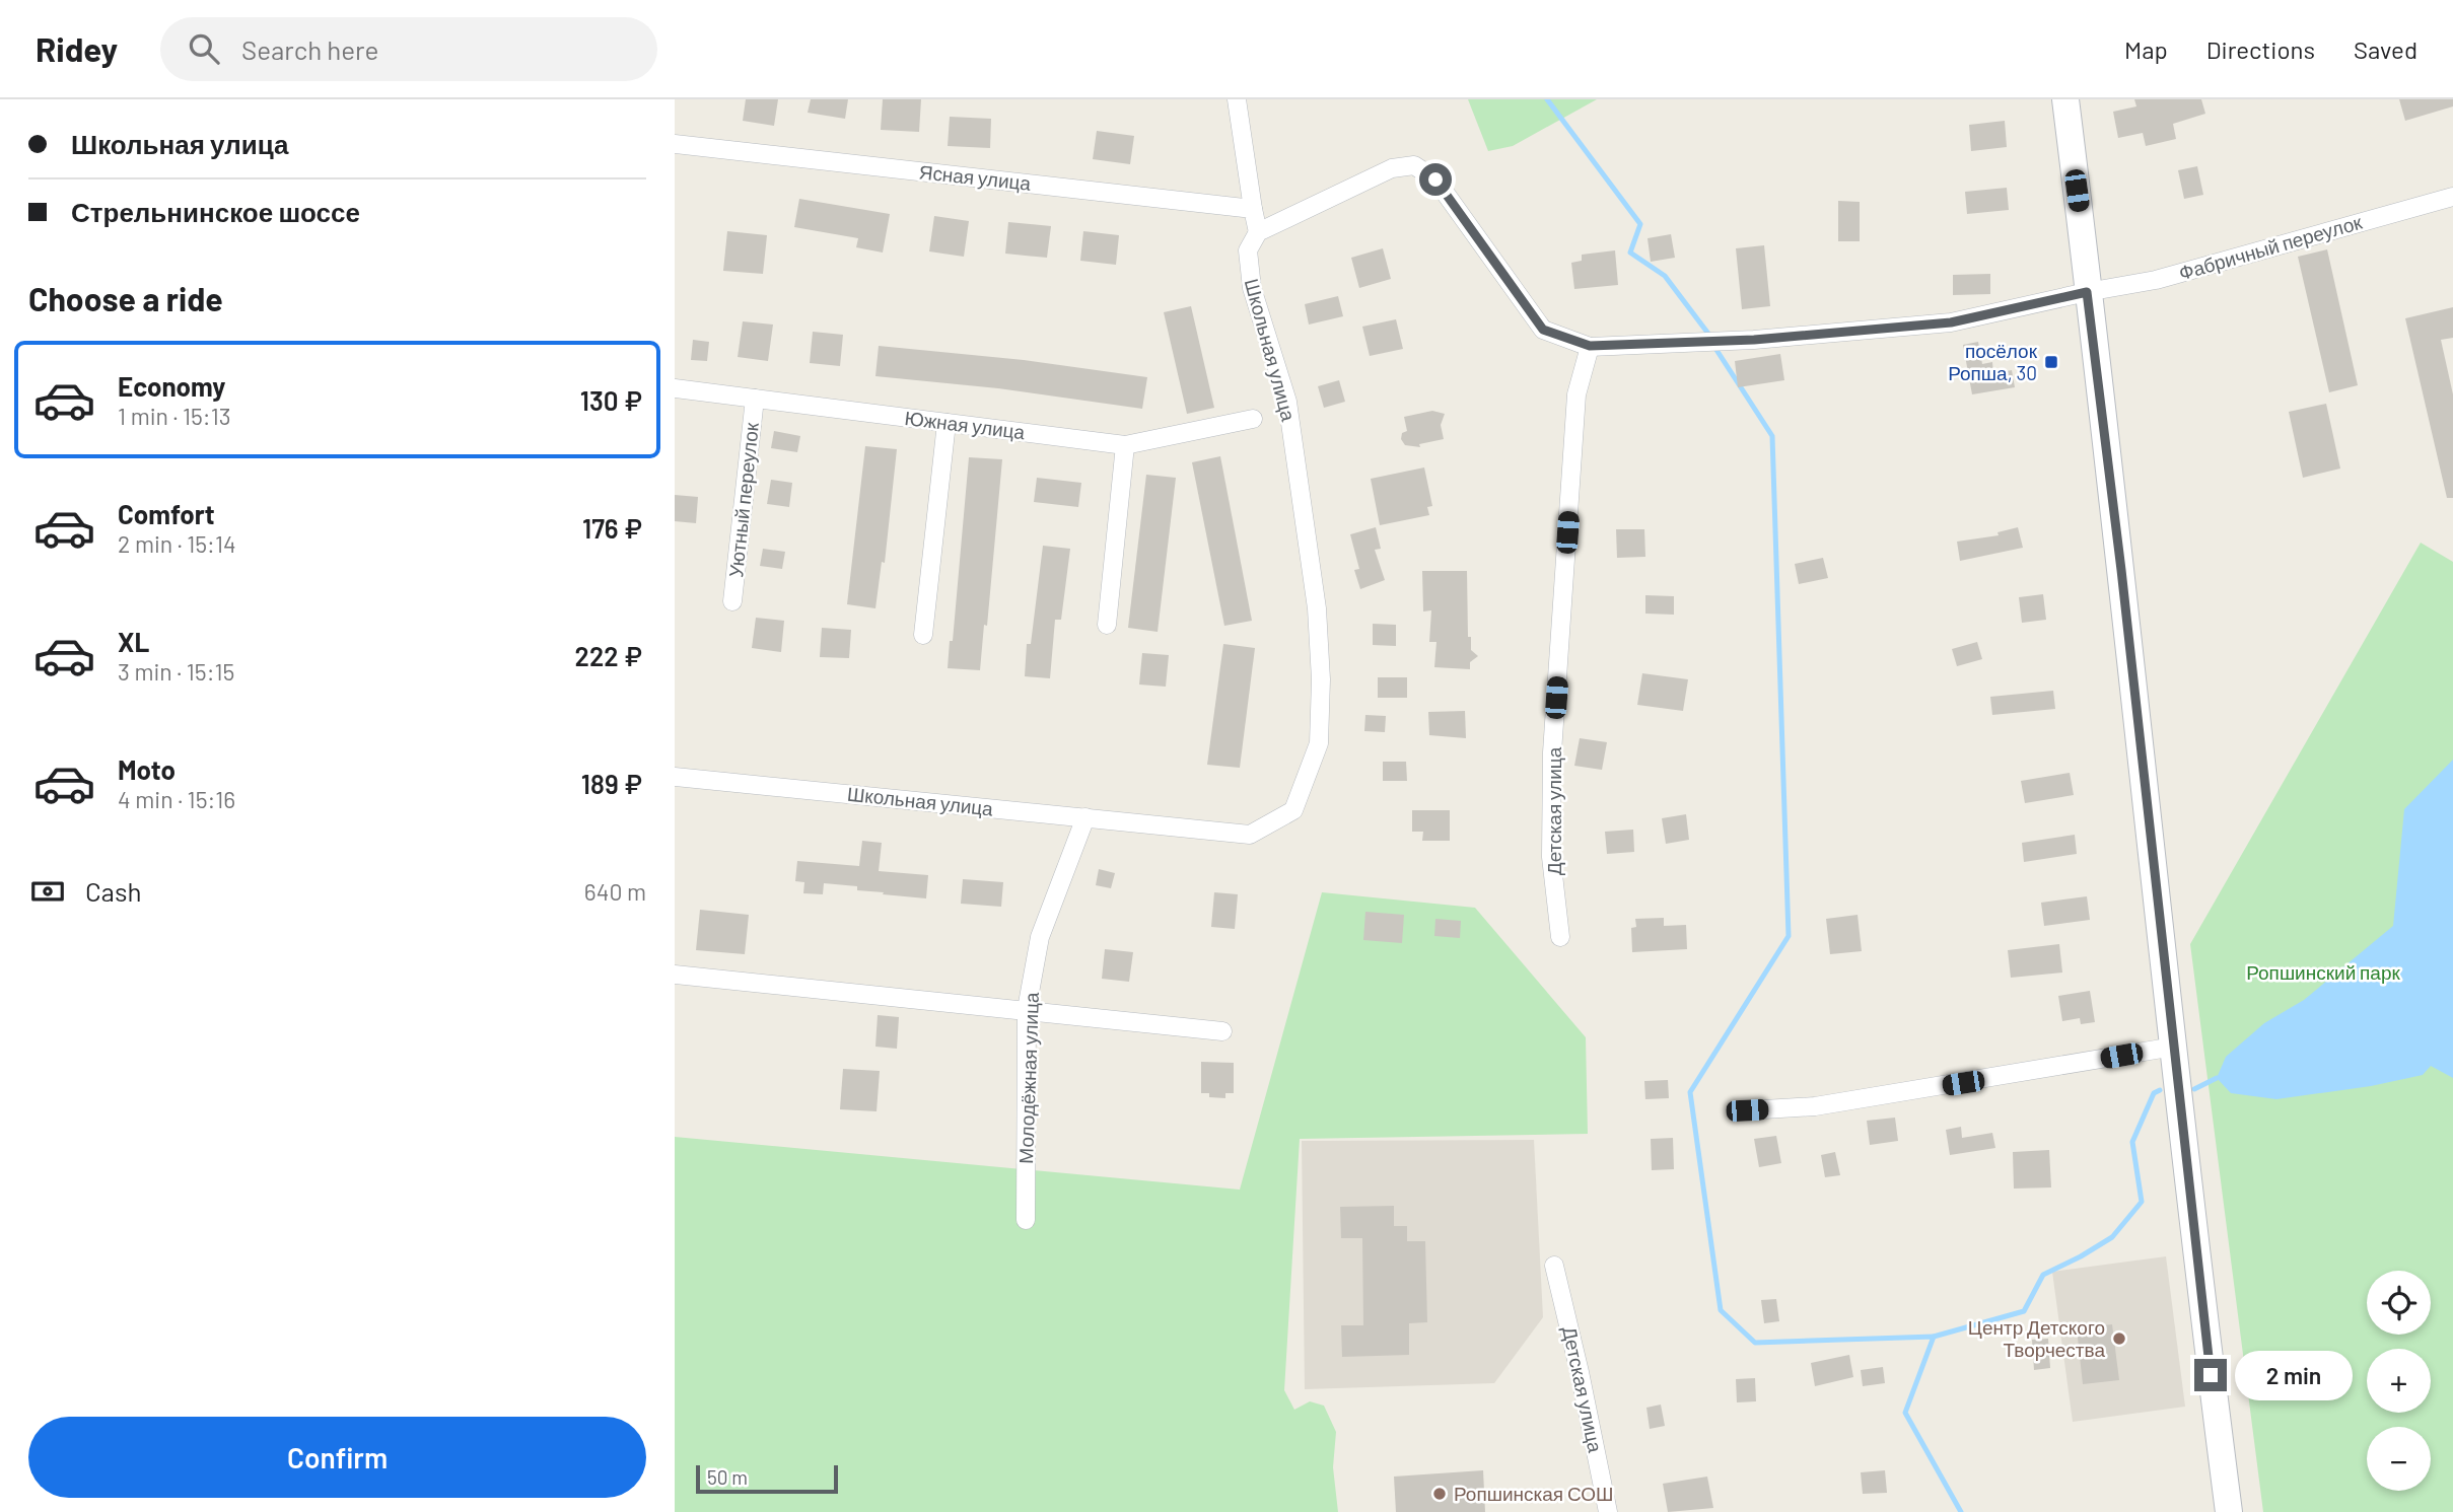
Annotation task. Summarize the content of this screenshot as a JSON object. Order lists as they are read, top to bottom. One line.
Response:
{"streets":{"street":["Ясная улица","Фабричный переулок","Школьная улица","Южная улица","Уютный переулок","Детская улица","Молодёжная улица"]},"crossings":[["Школьная улица","Молодёжная улица"],["Южная улица","Уютный переулок"]],"parks":["Ропшинский парк"],"places":{"transit":["посёлок Ропша, 30"],"other":["Центр Детского Творчества","Ропшинская СОШ"]},"scale_bar":"50 m","page":{"header":"Ridey","search":"Search here","nav":["Map","Directions","Saved"],"banner":["Школьная улица","Стрельнинское шоссе"],"heading":"Choose a ride","list":[{"name":"Economy","note":"1 min · 15:13","value":"130 ₽"},{"name":"Comfort","note":"2 min · 15:14","value":"176 ₽"},{"name":"XL","note":"3 min · 15:15","value":"222 ₽"},{"name":"Moto","note":"4 min · 15:16","value":"189 ₽"}],"pay":["Cash","640 m"],"map_buttons":["+","−"],"bubble":"2 min","buttons":"Confirm","scale":"50 m"}}
